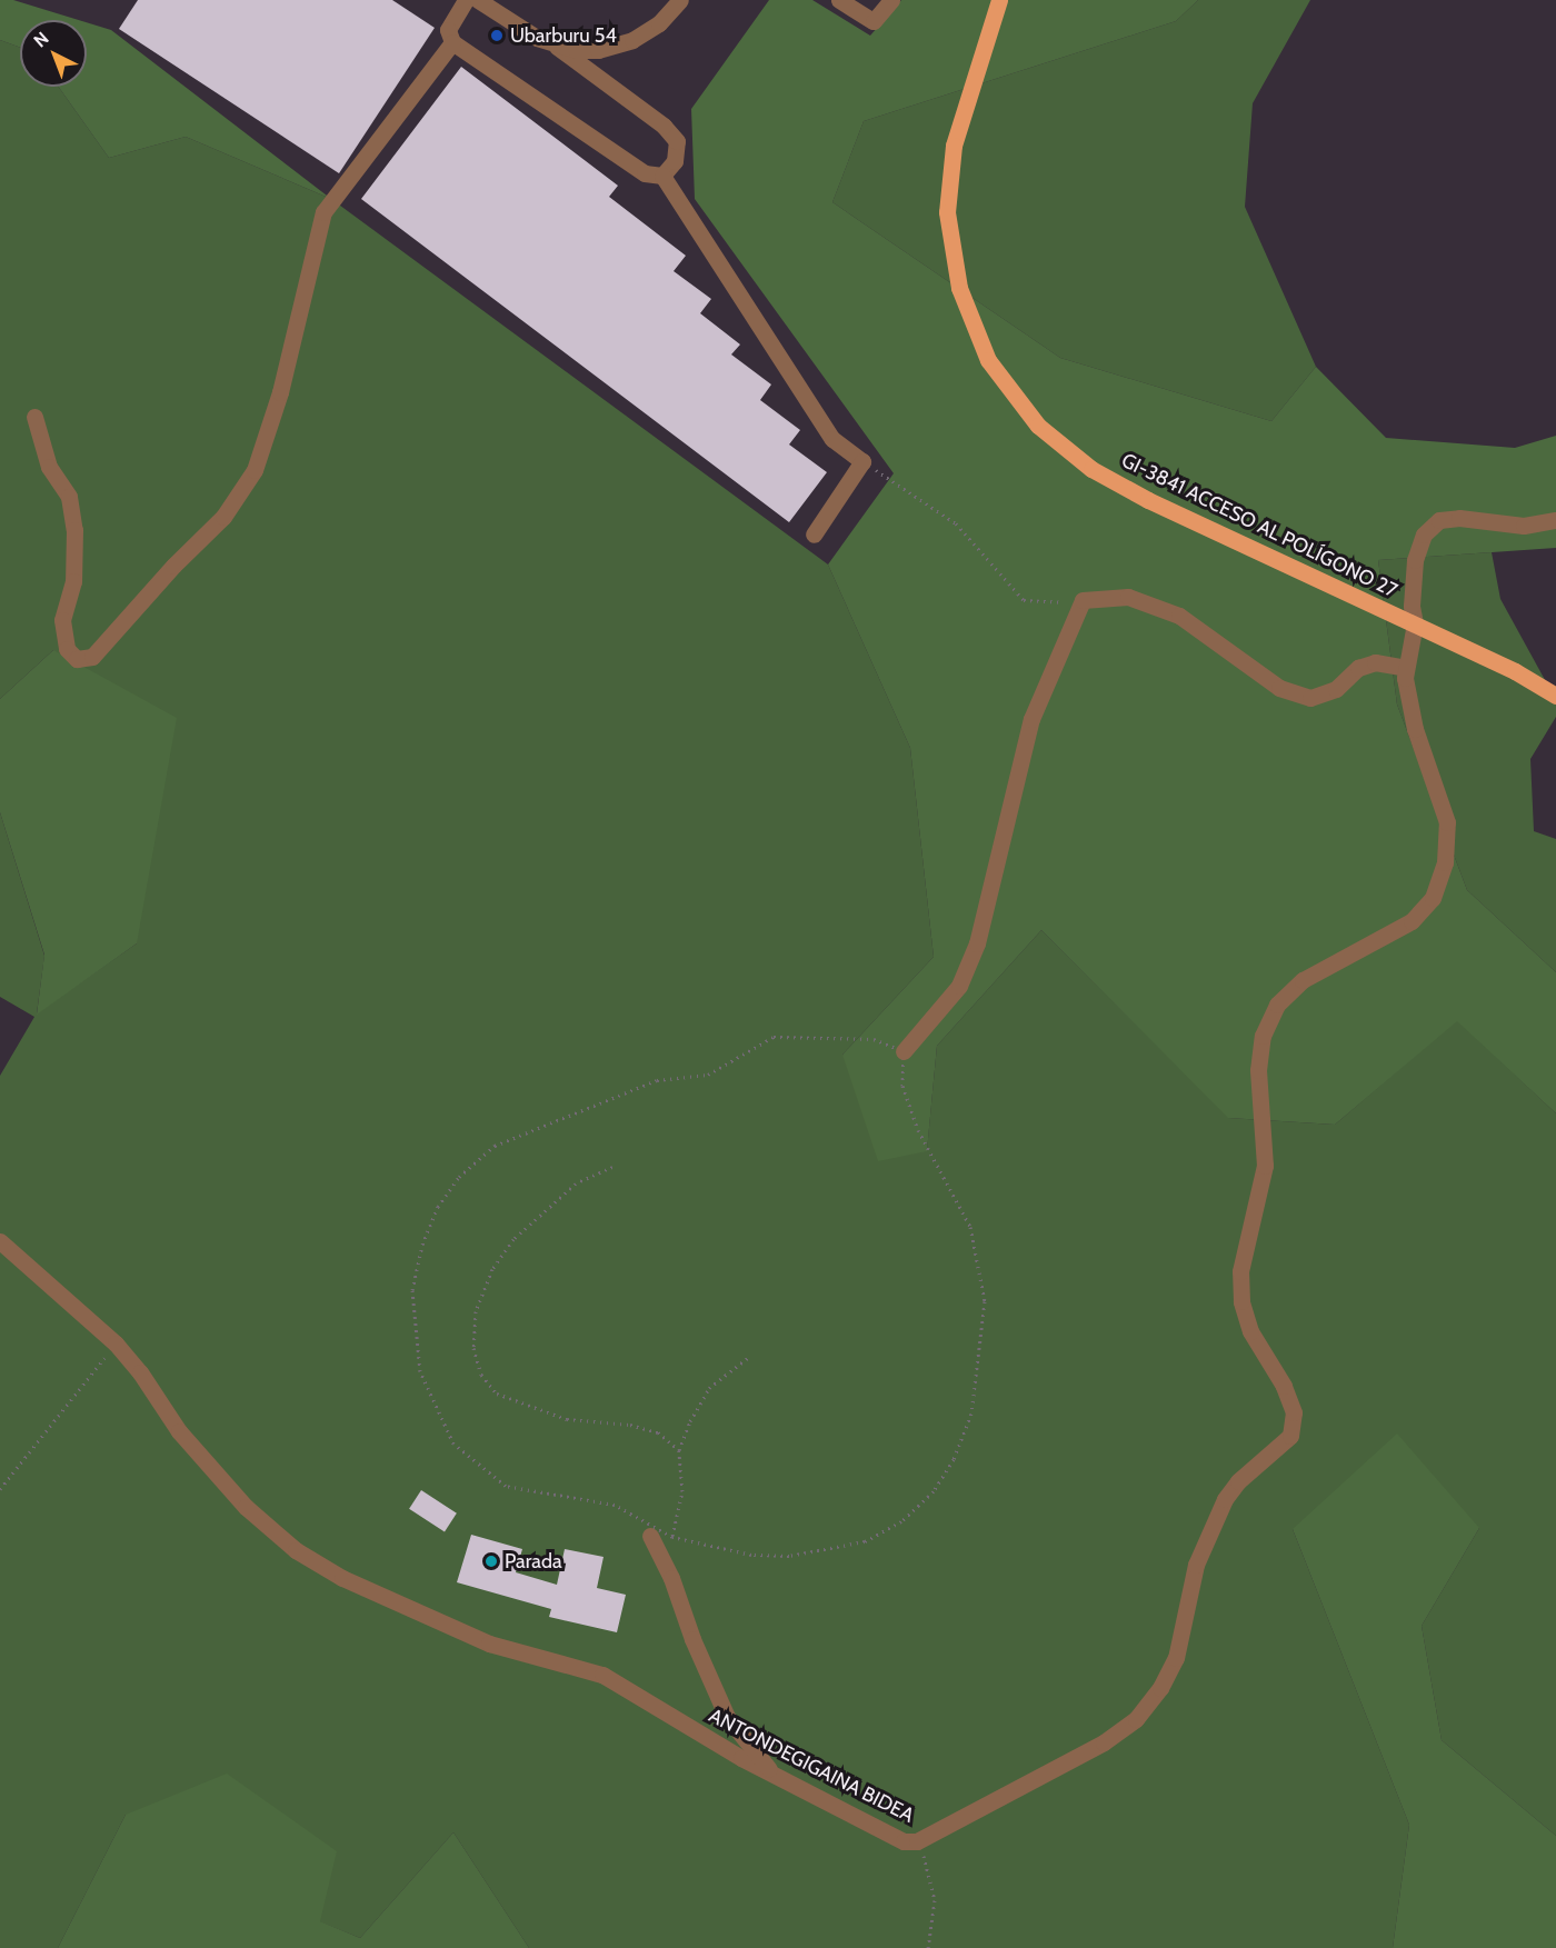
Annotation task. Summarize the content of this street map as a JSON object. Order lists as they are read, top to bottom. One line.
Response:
{"streets":{"main road":["GI-3841 ACCESO AL POLÍGONO 27"],"street":["ANTONDEGIGAINA BIDEA"]},"crossings":[["GI-3841 ACCESO AL POLÍGONO 27","ANTONDEGIGAINA BIDEA"]],"places":["Ubarburu 54","Parada"],"north":"top left"}
